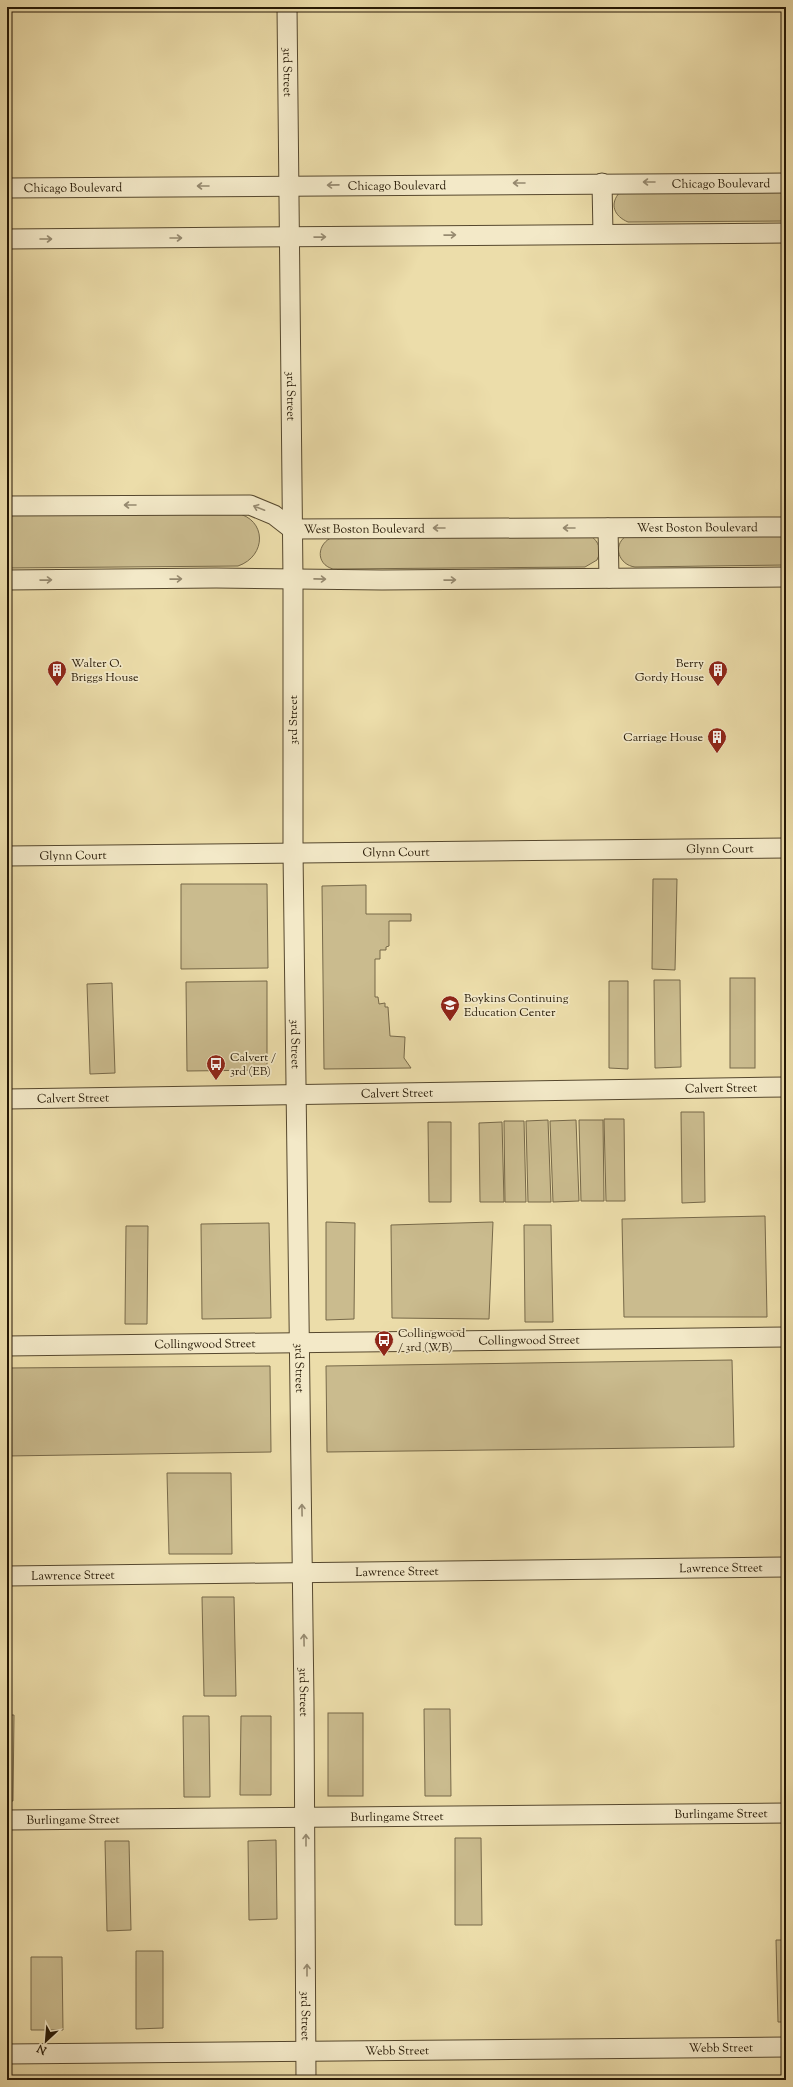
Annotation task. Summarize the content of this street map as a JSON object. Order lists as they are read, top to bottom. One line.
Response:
{"streets":{"street":["3rd Street","Chicago Boulevard","West Boston Boulevard","Glynn Court","Calvert Street","Collingwood Street","Lawrence Street","Burlingame Street","Webb Street"]},"crossings":[["3rd Street","Chicago Boulevard"],["3rd Street","West Boston Boulevard"],["3rd Street","Glynn Court"],["3rd Street","Calvert Street"],["3rd Street","Collingwood Street"],["3rd Street","Lawrence Street"],["3rd Street","Burlingame Street"],["3rd Street","Webb Street"]],"places":{"building":["Walter O. Briggs House","Berry Gordy House","Carriage House"],"school or university":["Boykins Continuing Education Center"],"bus stop":["Calvert / 3rd (EB)","Collingwood / 3rd (WB)"]},"north":"bottom left"}
